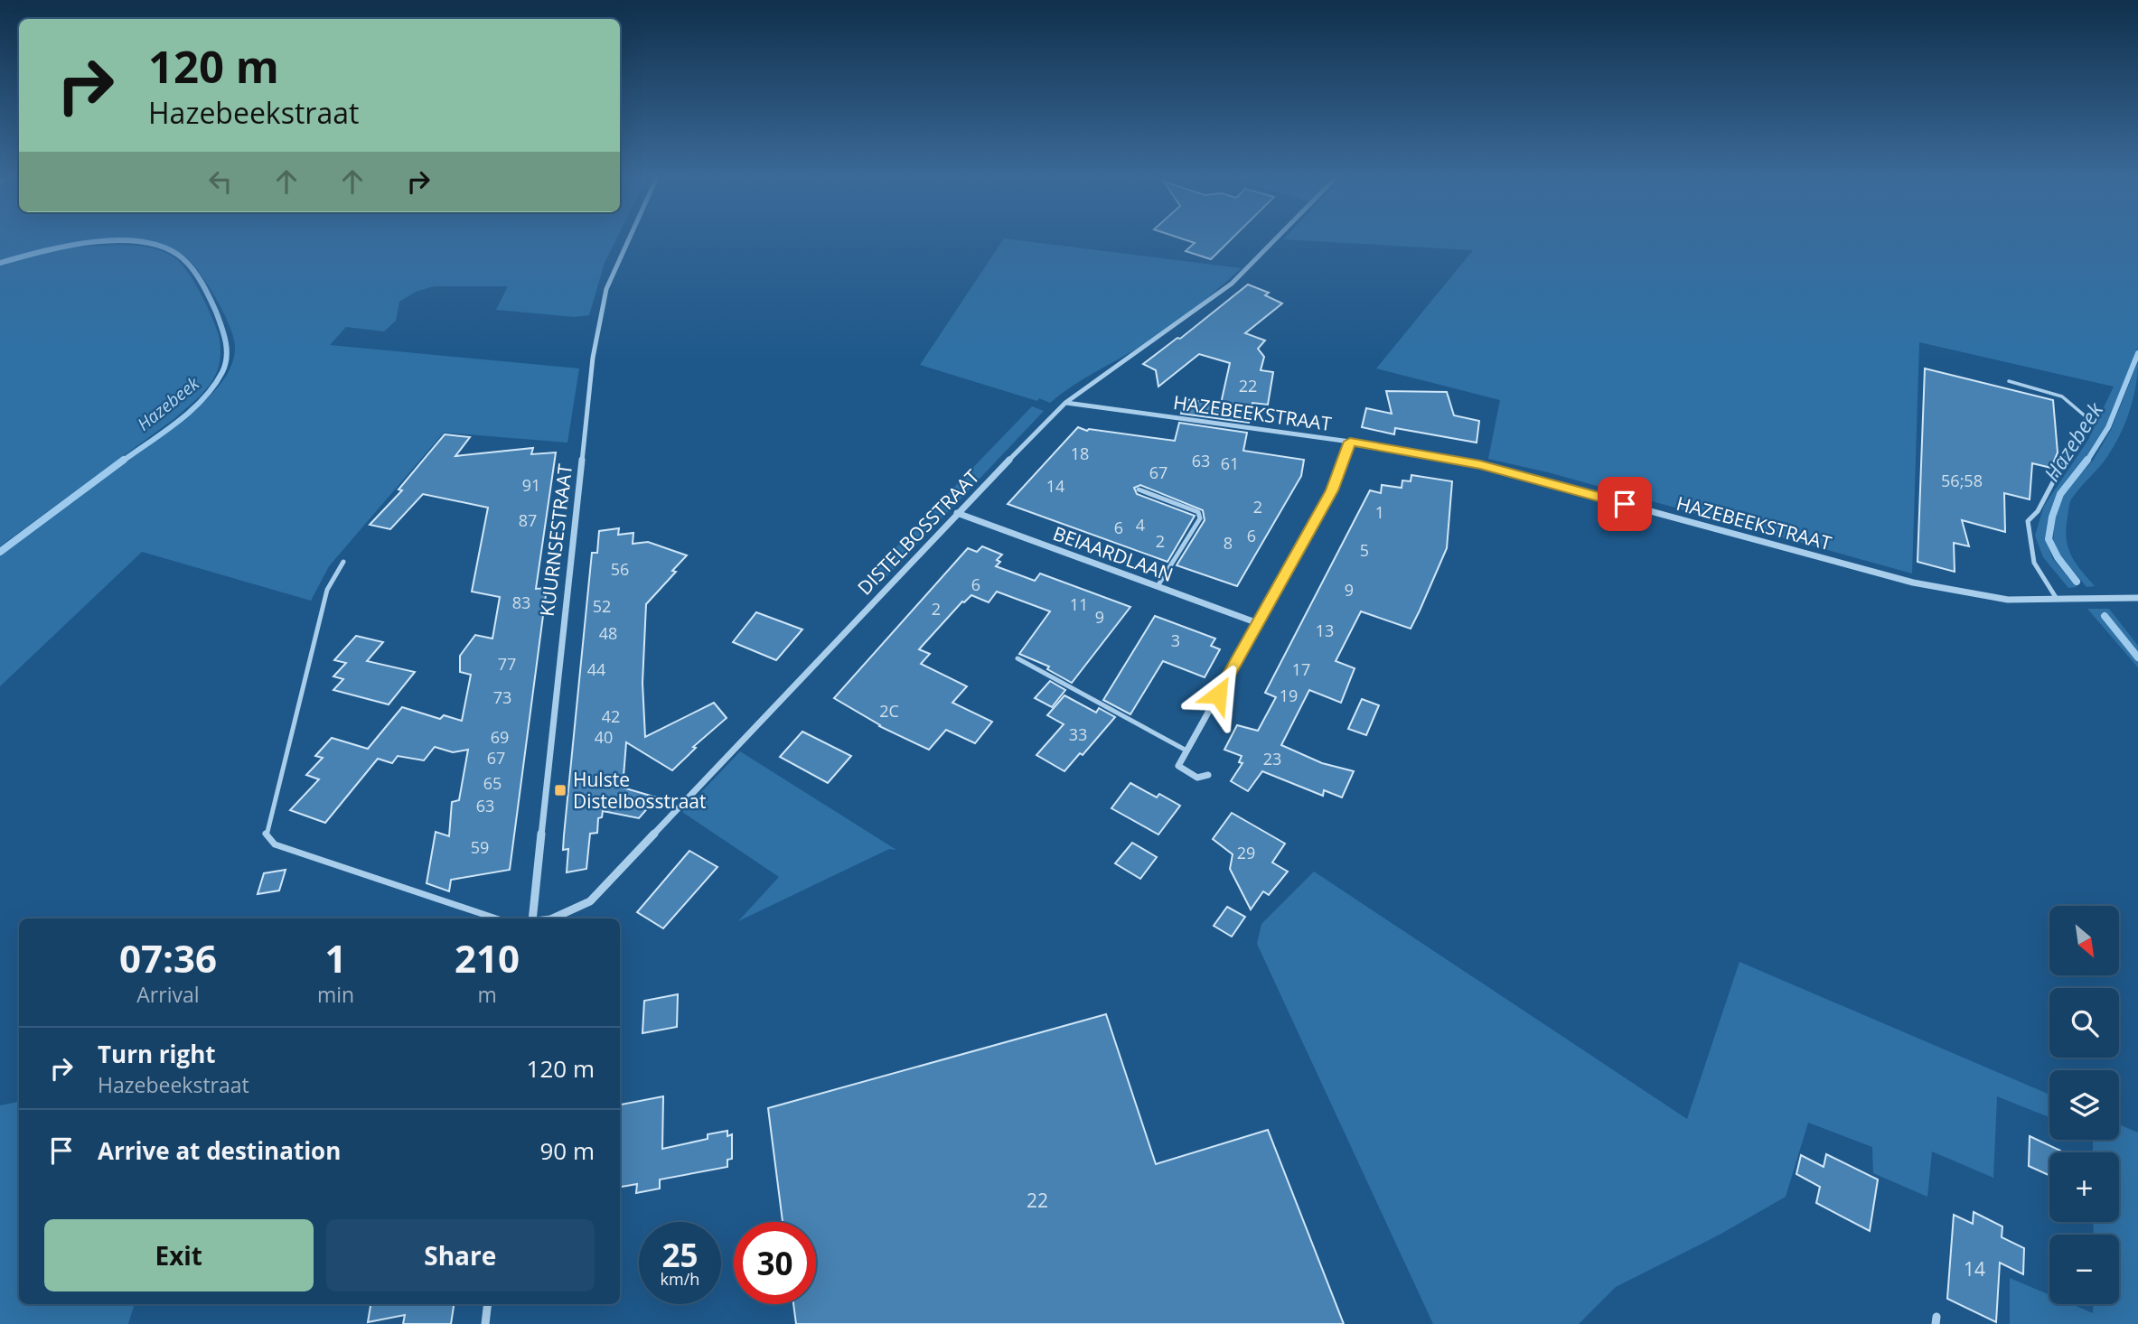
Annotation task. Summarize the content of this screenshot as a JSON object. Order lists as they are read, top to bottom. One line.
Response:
{"streets":{"street":["HAZEBEEKSTRAAT","DISTELBOSSTRAAT","KUURNSESTRAAT","BEIAARDLAAN"]},"crossings":[["HAZEBEEKSTRAAT","DISTELBOSSTRAAT"],["DISTELBOSSTRAAT","BEIAARDLAAN"]],"water":["Hazebeek"],"places":{"transit":["Hulste Distelbosstraat"]},"house_numbers":["22","18","63","61","67","56;58","91","14","2","1","87","4","6","6","2","8","5","56","6","9","83","11","52","2","9","13","48","3","77","44","17","19","73","2C","42","33","69","40","67","23","65","63","59","29","22","14"],"north":"bottom right","page":{"turn":["120 m","Hazebeekstraat"],"map_buttons":["+","−"],"eta":["07:36","Arrival","1","min","210","m"],"list":[{"name":"Turn right","note":"Hazebeekstraat","value":"120 m"},{"name":"Arrive at destination","value":"90 m"}],"buttons":["Exit","Share"],"speed":"25 km/h","limit":"30"}}
